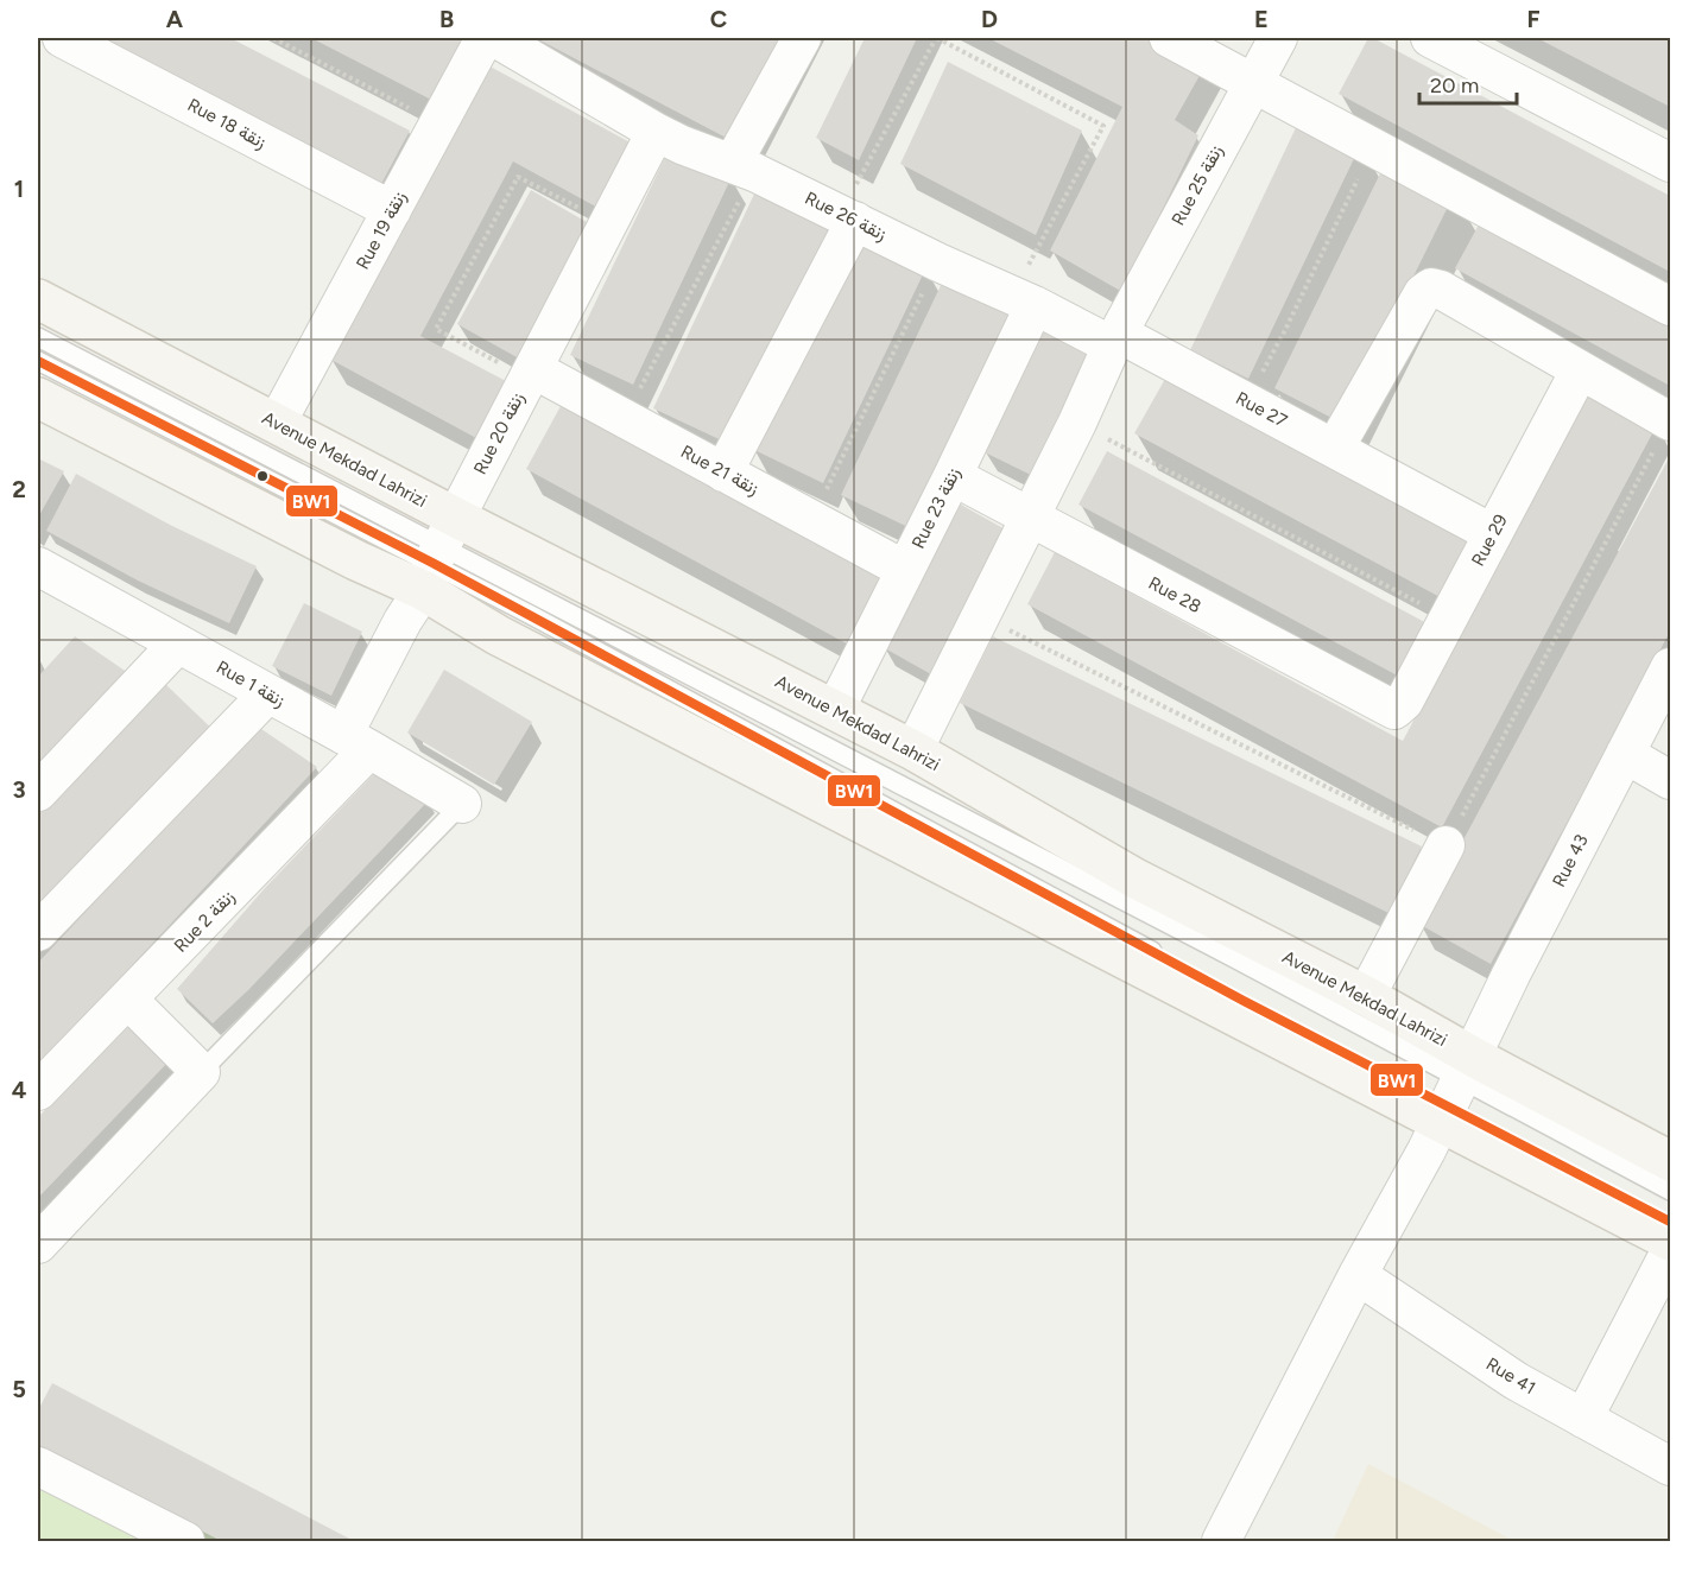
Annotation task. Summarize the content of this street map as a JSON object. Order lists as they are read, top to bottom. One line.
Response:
{"streets":{"main road":["Avenue Mekdad Lahrizi"],"street":["Rue 18 زنقة","Rue 25 زنقة","Rue 26 زنقة","Rue 19 زنقة","Rue 27","Rue 20 زنقة","Rue 21 زنقة","Rue 23 زنقة","Rue 29","Rue 28","Rue 1 زنقة","Rue 43","Rue 2 زنقة","Rue 41"]},"crossings":[["Rue 18 زنقة","Rue 19 زنقة"],["Rue 25 زنقة","Rue 27"],["Rue 25 زنقة","Avenue Mekdad Lahrizi"],["Rue 25 زنقة","Rue 28"],["Rue 26 زنقة","Rue 27"],["Rue 26 زنقة","Rue 20 زنقة"],["Rue 26 زنقة","Rue 23 زنقة"],["Rue 19 زنقة","Avenue Mekdad Lahrizi"],["Rue 27","Rue 23 زنقة"],["Rue 27","Rue 29"],["Rue 20 زنقة","Avenue Mekdad Lahrizi"],["Rue 20 زنقة","Rue 21 زنقة"],["Rue 20 زنقة","Rue 1 زنقة"],["Rue 20 زنقة","Rue 2 زنقة"],["Avenue Mekdad Lahrizi","Rue 23 زنقة"],["Avenue Mekdad Lahrizi","Rue 43"],["Rue 21 زنقة","Rue 23 زنقة"],["Rue 23 زنقة","Rue 28"],["Rue 29","Rue 28"],["Rue 1 زنقة","Rue 2 زنقة"],["Rue 43","Rue 41"]],"lines":["transit line BW1"],"scale_bar":"20 m","grid":{"columns":["A","B","C","D","E","F"],"rows":["1","2","3","4","5"]}}
